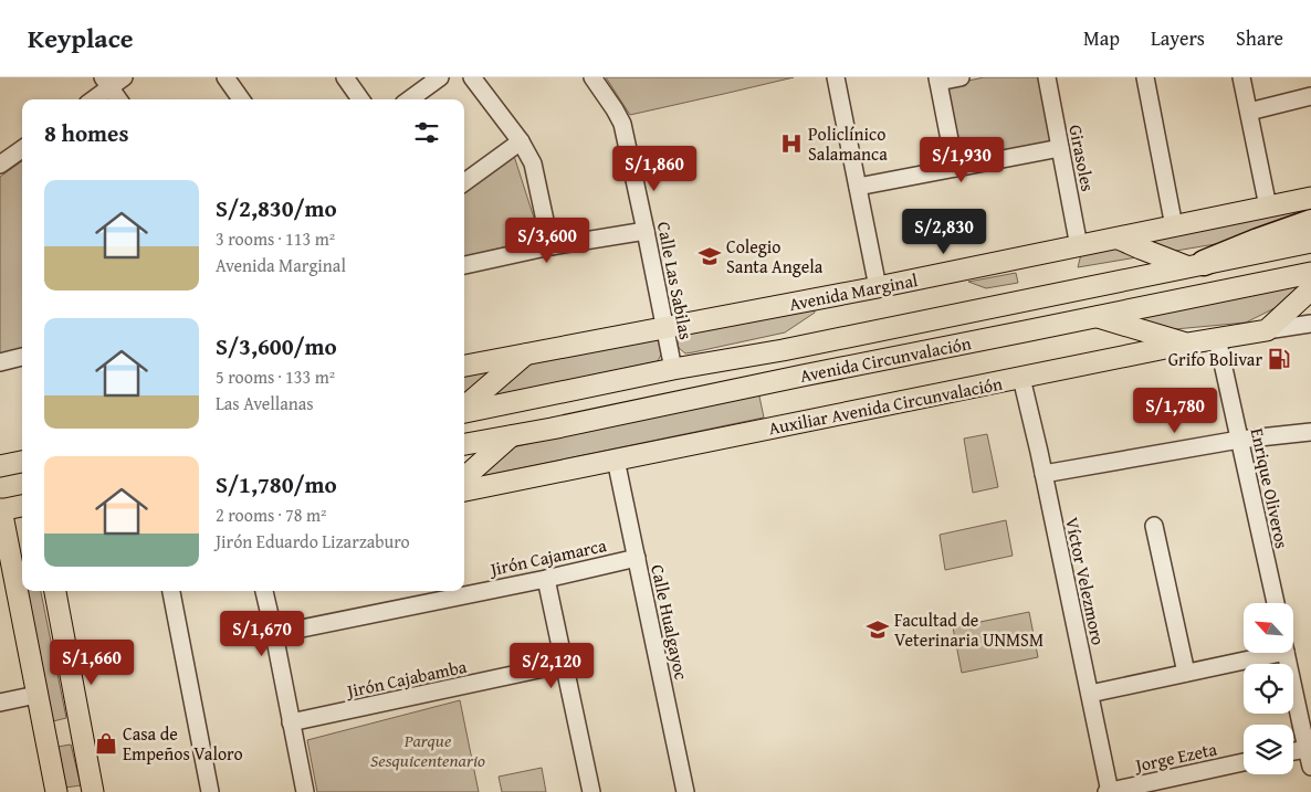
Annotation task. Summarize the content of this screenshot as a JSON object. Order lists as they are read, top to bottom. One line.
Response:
{"streets":{"main road":["Avenida Marginal","Avenida Circunvalación","Auxiliar Avenida Circunvalación"],"street":["Girasoles","Calle Las Sabilas","Enrique Oliveros","Jirón Cajamarca","Víctor Velezmoro","Calle Hualgayoc","Jirón Cajabamba","Jorge Ezeta"]},"crossings":[["Girasoles","Avenida Marginal"],["Calle Las Sabilas","Avenida Marginal"],["Calle Las Sabilas","Avenida Circunvalación"],["Auxiliar Avenida Circunvalación","Enrique Oliveros"],["Auxiliar Avenida Circunvalación","Víctor Velezmoro"],["Auxiliar Avenida Circunvalación","Calle Hualgayoc"],["Jirón Cajamarca","Calle Hualgayoc"],["Víctor Velezmoro","Jorge Ezeta"]],"parks":["Parque Sesquicentenario"],"places":{"hospital":["Policlínico Salamanca"],"school or university":["Colegio Santa Angela","Facultad de Veterinaria UNMSM"],"fuel station":["Grifo Bolivar"],"shop":["Casa de Empeños Valoro"]},"north":"top left","page":{"header":"Keyplace","nav":["Map","Layers","Share"],"heading":"8 homes","price":["S/1,930","S/1,860","S/2,830","S/3,600","S/1,780","S/1,670","S/1,660","S/2,120"],"list":[{"name":"S/2,830/mo","note":"3 rooms · 113 m² · Avenida Marginal"},{"name":"S/3,600/mo","note":"5 rooms · 133 m² · Las Avellanas"},{"name":"S/1,780/mo","note":"2 rooms · 78 m² · Jirón Eduardo Lizarzaburo"}]}}
